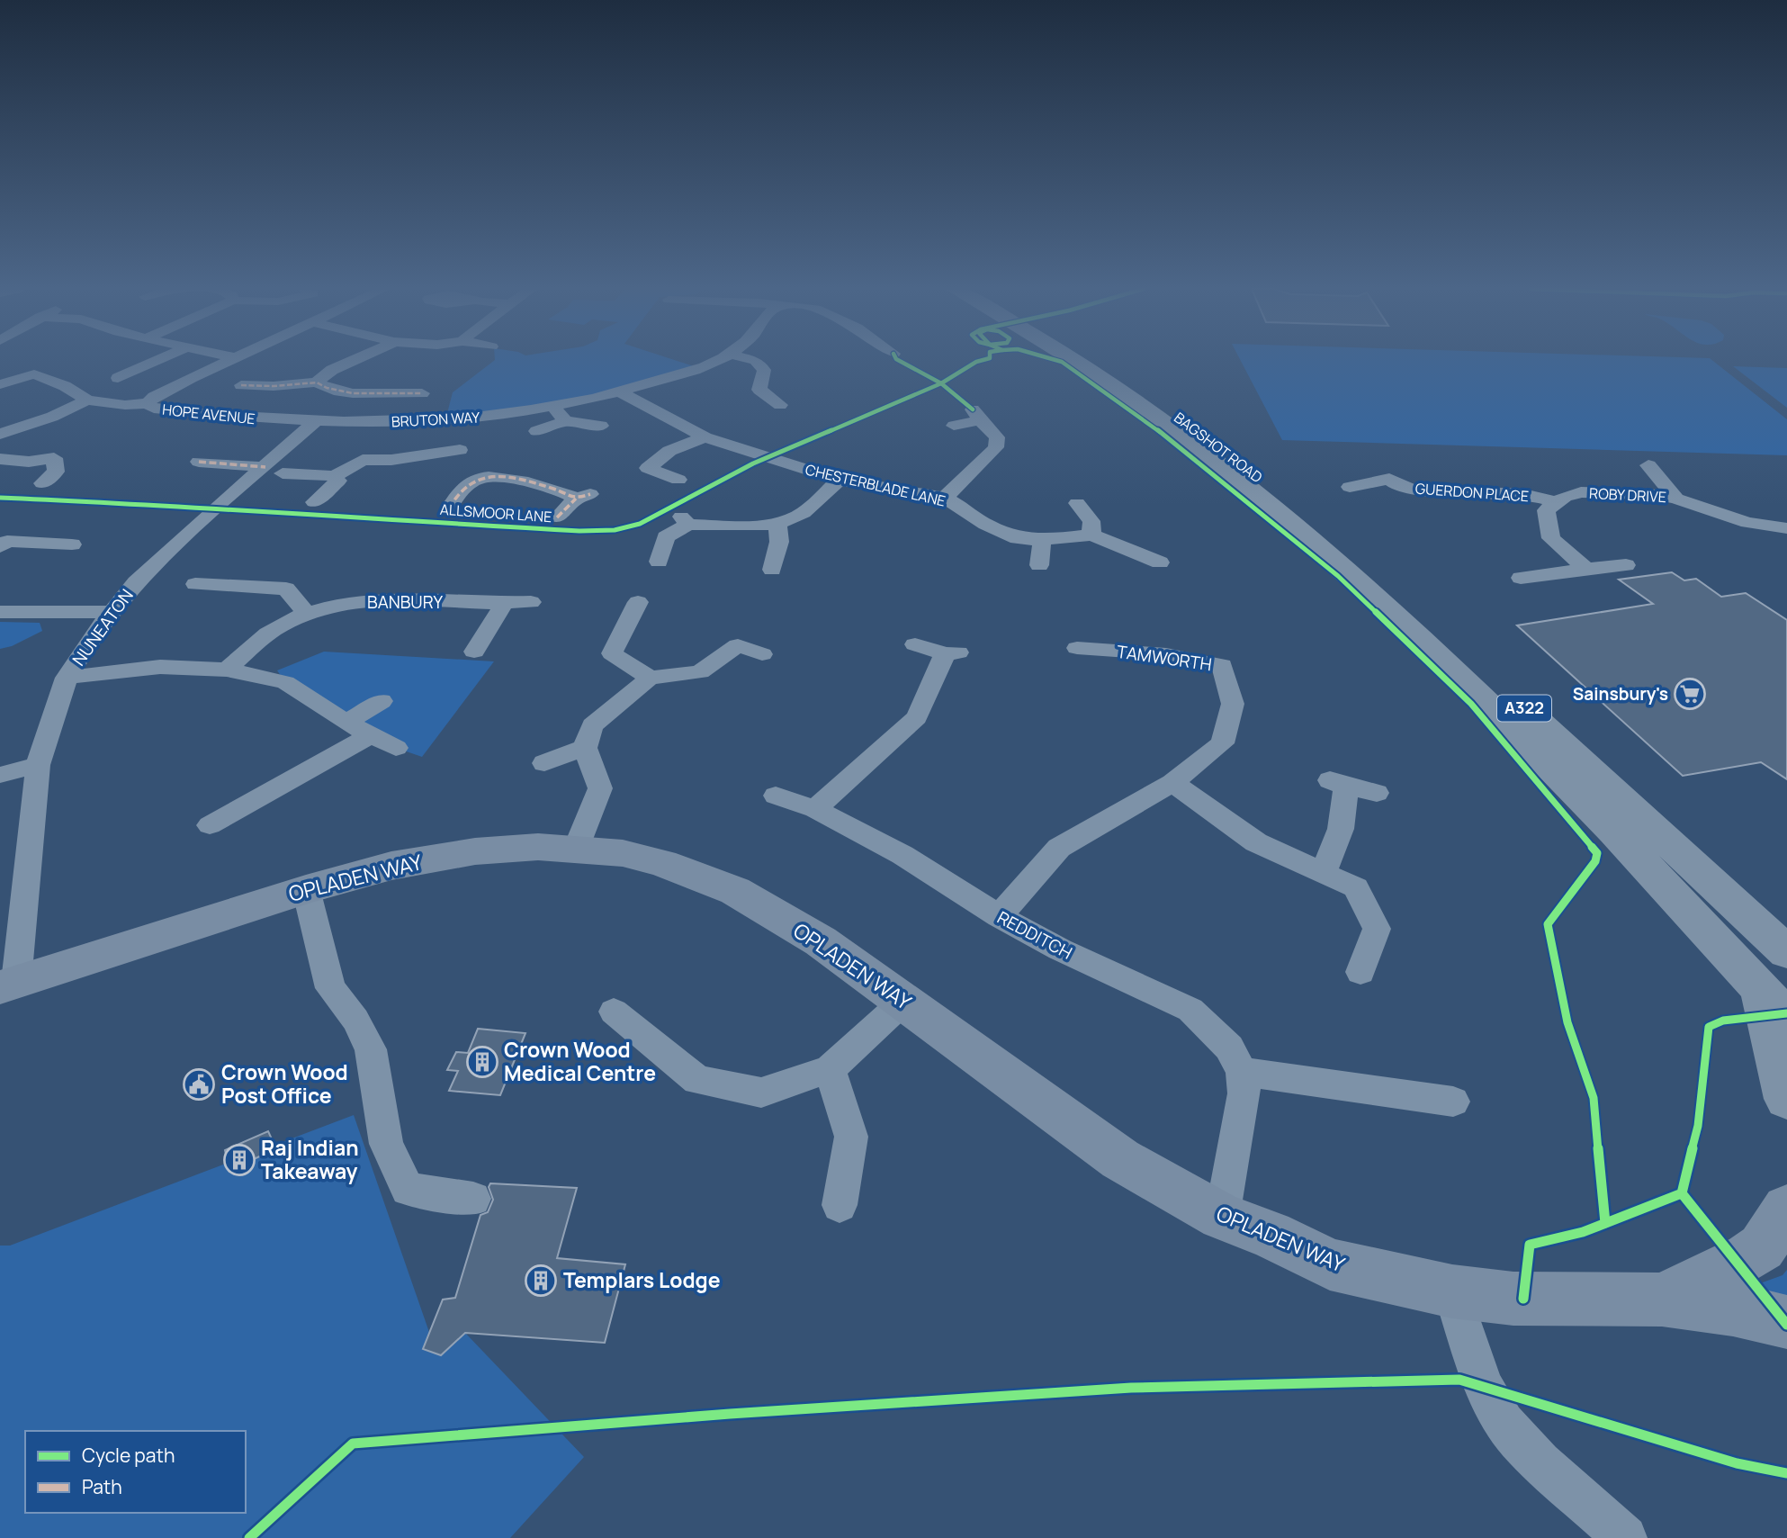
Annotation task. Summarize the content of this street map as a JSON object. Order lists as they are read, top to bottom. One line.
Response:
{"streets":{"highway":["BAGSHOT ROAD","A322"],"street":["HOPE AVENUE","BRUTON WAY","CHESTERBLADE LANE","GUERDON PLACE","ROBY DRIVE","BANBURY","NUNEATON","TAMWORTH","OPLADEN WAY","REDDITCH"],"cycle path":["ALLSMOOR LANE"]},"crossings":[["HOPE AVENUE","BRUTON WAY"],["HOPE AVENUE","NUNEATON"],["BRUTON WAY","CHESTERBLADE LANE"],["BRUTON WAY","NUNEATON"],["BAGSHOT ROAD","A322"],["GUERDON PLACE","ROBY DRIVE"],["NUNEATON","OPLADEN WAY"],["TAMWORTH","REDDITCH"],["OPLADEN WAY","REDDITCH"]],"places":{"supermarket":["Sainsbury's"],"building":["Crown Wood Medical Centre","Raj Indian Takeaway","Templars Lodge"],"public building":["Crown Wood Post Office"]},"legend":["Cycle path","Path"]}
